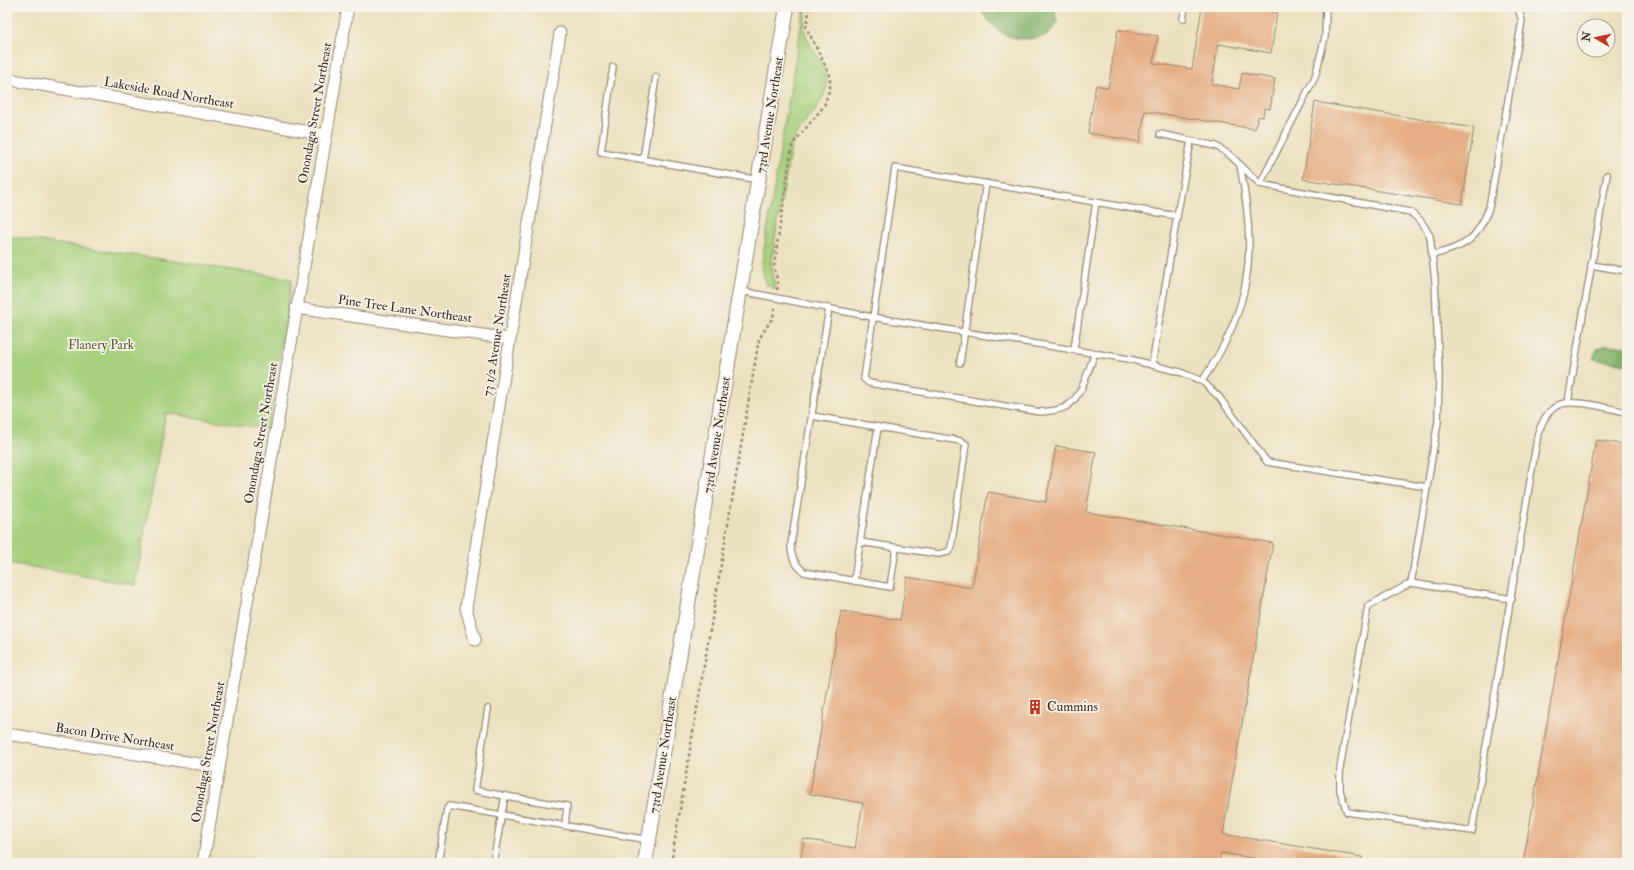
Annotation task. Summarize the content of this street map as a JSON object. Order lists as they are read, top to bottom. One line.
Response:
{"streets":{"street":["Lakeside Road Northeast","Onondaga Street Northeast","73rd Avenue Northeast","Pine Tree Lane Northeast","73 1/2 Avenue Northeast","Bacon Drive Northeast"]},"crossings":[["Lakeside Road Northeast","Onondaga Street Northeast"],["Onondaga Street Northeast","Pine Tree Lane Northeast"],["Onondaga Street Northeast","Bacon Drive Northeast"],["Pine Tree Lane Northeast","73 1/2 Avenue Northeast"]],"parks":["Flanery Park"],"places":{"building":["Cummins"]},"north":"left"}
